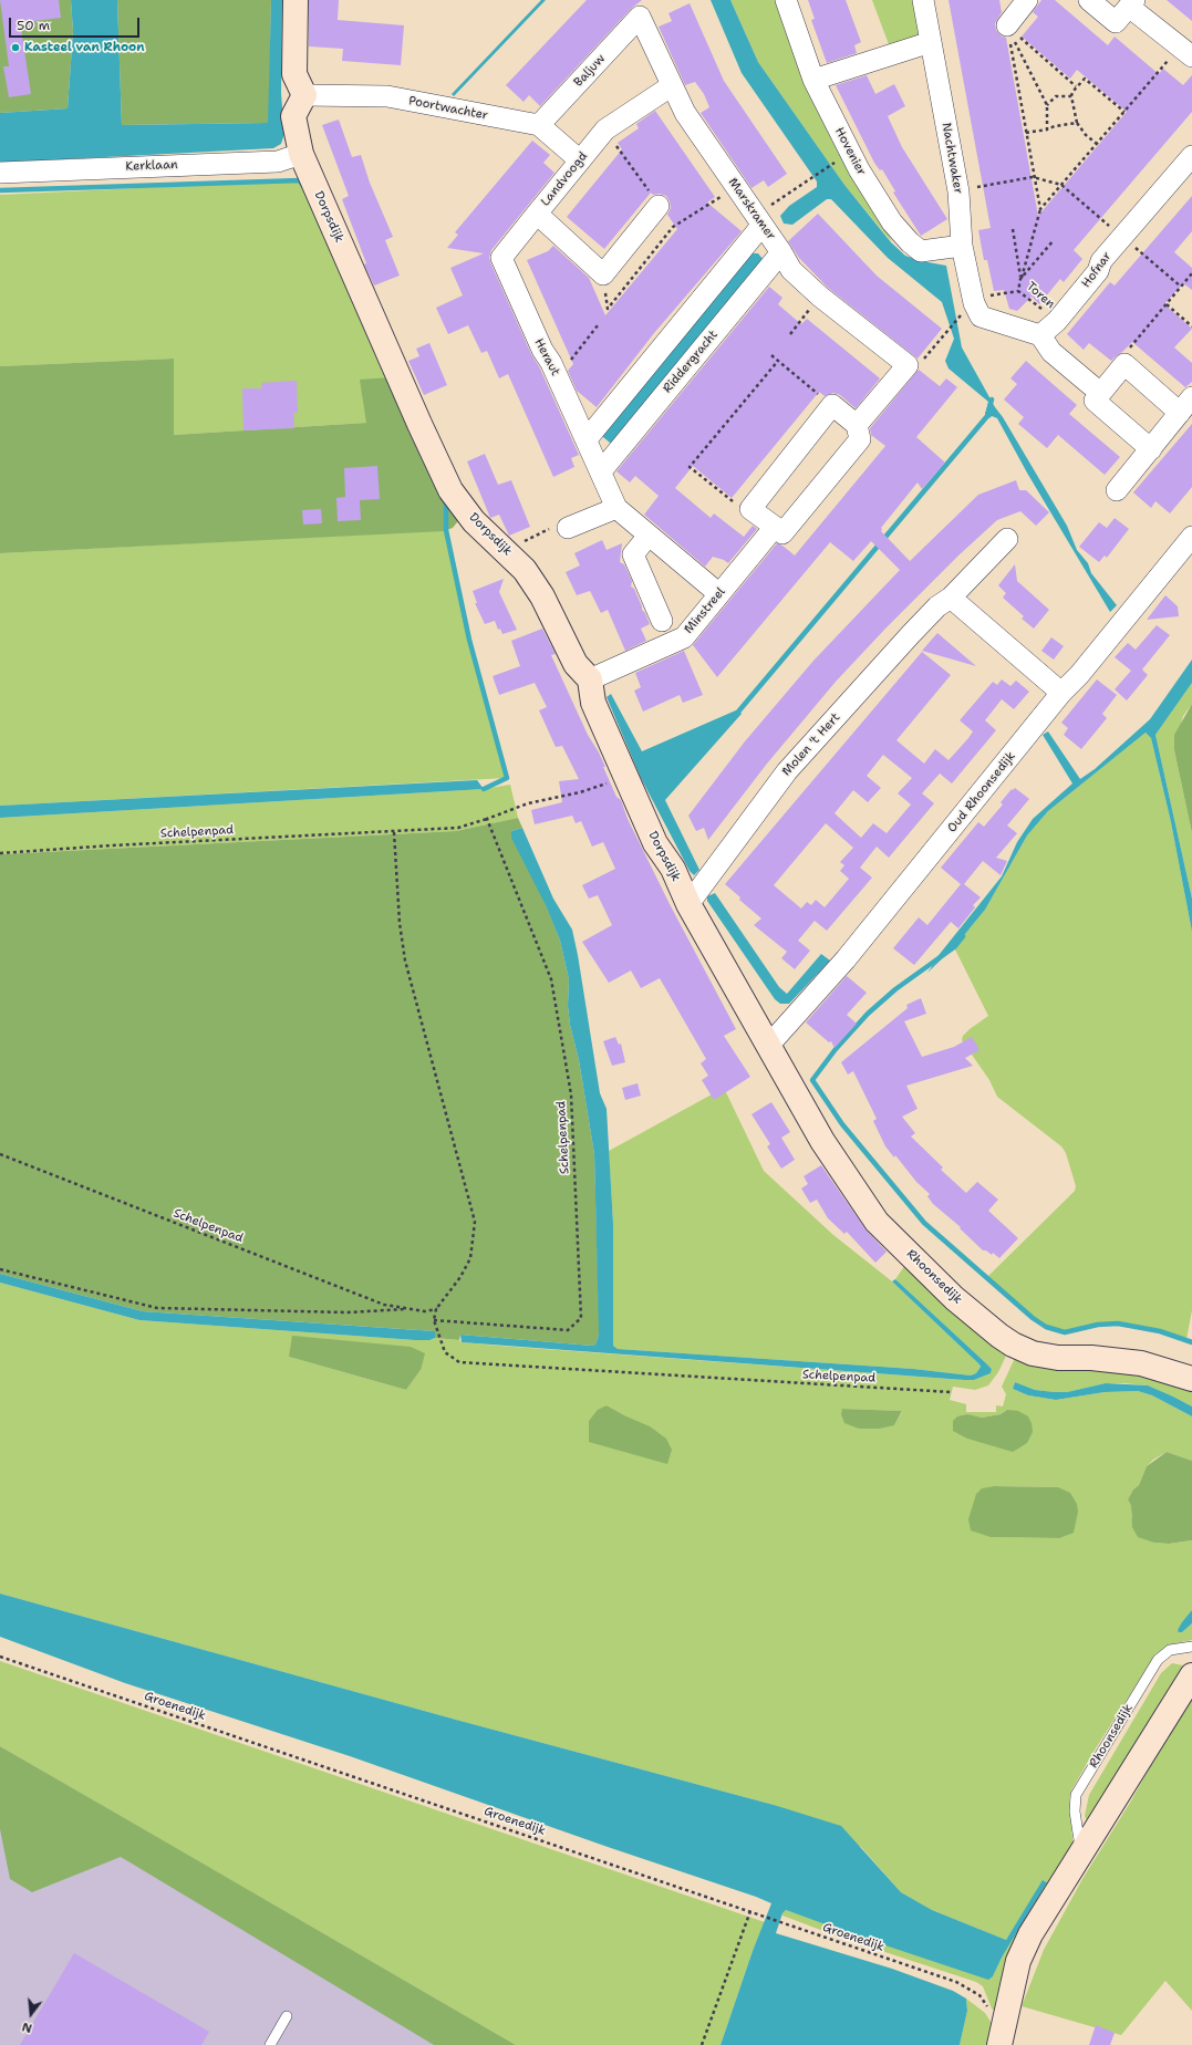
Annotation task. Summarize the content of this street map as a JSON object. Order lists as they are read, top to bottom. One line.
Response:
{"streets":{"street":["Baljuw","Poortwachter","Hovenier","Nachtwaker","Kerklaan","Landvoogd","Marskramer","Dorpsdijk","Hofnar","Heraut","Riddergracht","Minstreel","Molen 't Hert","Oud Rhoonsedijk","Rhoonsedijk"],"path":["Toren","Schelpenpad","Groenedijk"]},"crossings":[["Baljuw","Poortwachter"],["Baljuw","Marskramer"],["Poortwachter","Dorpsdijk"],["Hovenier","Nachtwaker"],["Kerklaan","Dorpsdijk"],["Landvoogd","Marskramer"],["Landvoogd","Heraut"],["Marskramer","Riddergracht"],["Dorpsdijk","Minstreel"],["Dorpsdijk","Molen 't Hert"],["Dorpsdijk","Oud Rhoonsedijk"],["Dorpsdijk","Schelpenpad"],["Dorpsdijk","Rhoonsedijk"],["Hofnar","Toren"],["Heraut","Riddergracht"],["Heraut","Minstreel"],["Oud Rhoonsedijk","Rhoonsedijk"]],"places":["Kasteel van Rhoon"],"scale_bar":"50 m","north":"bottom"}
